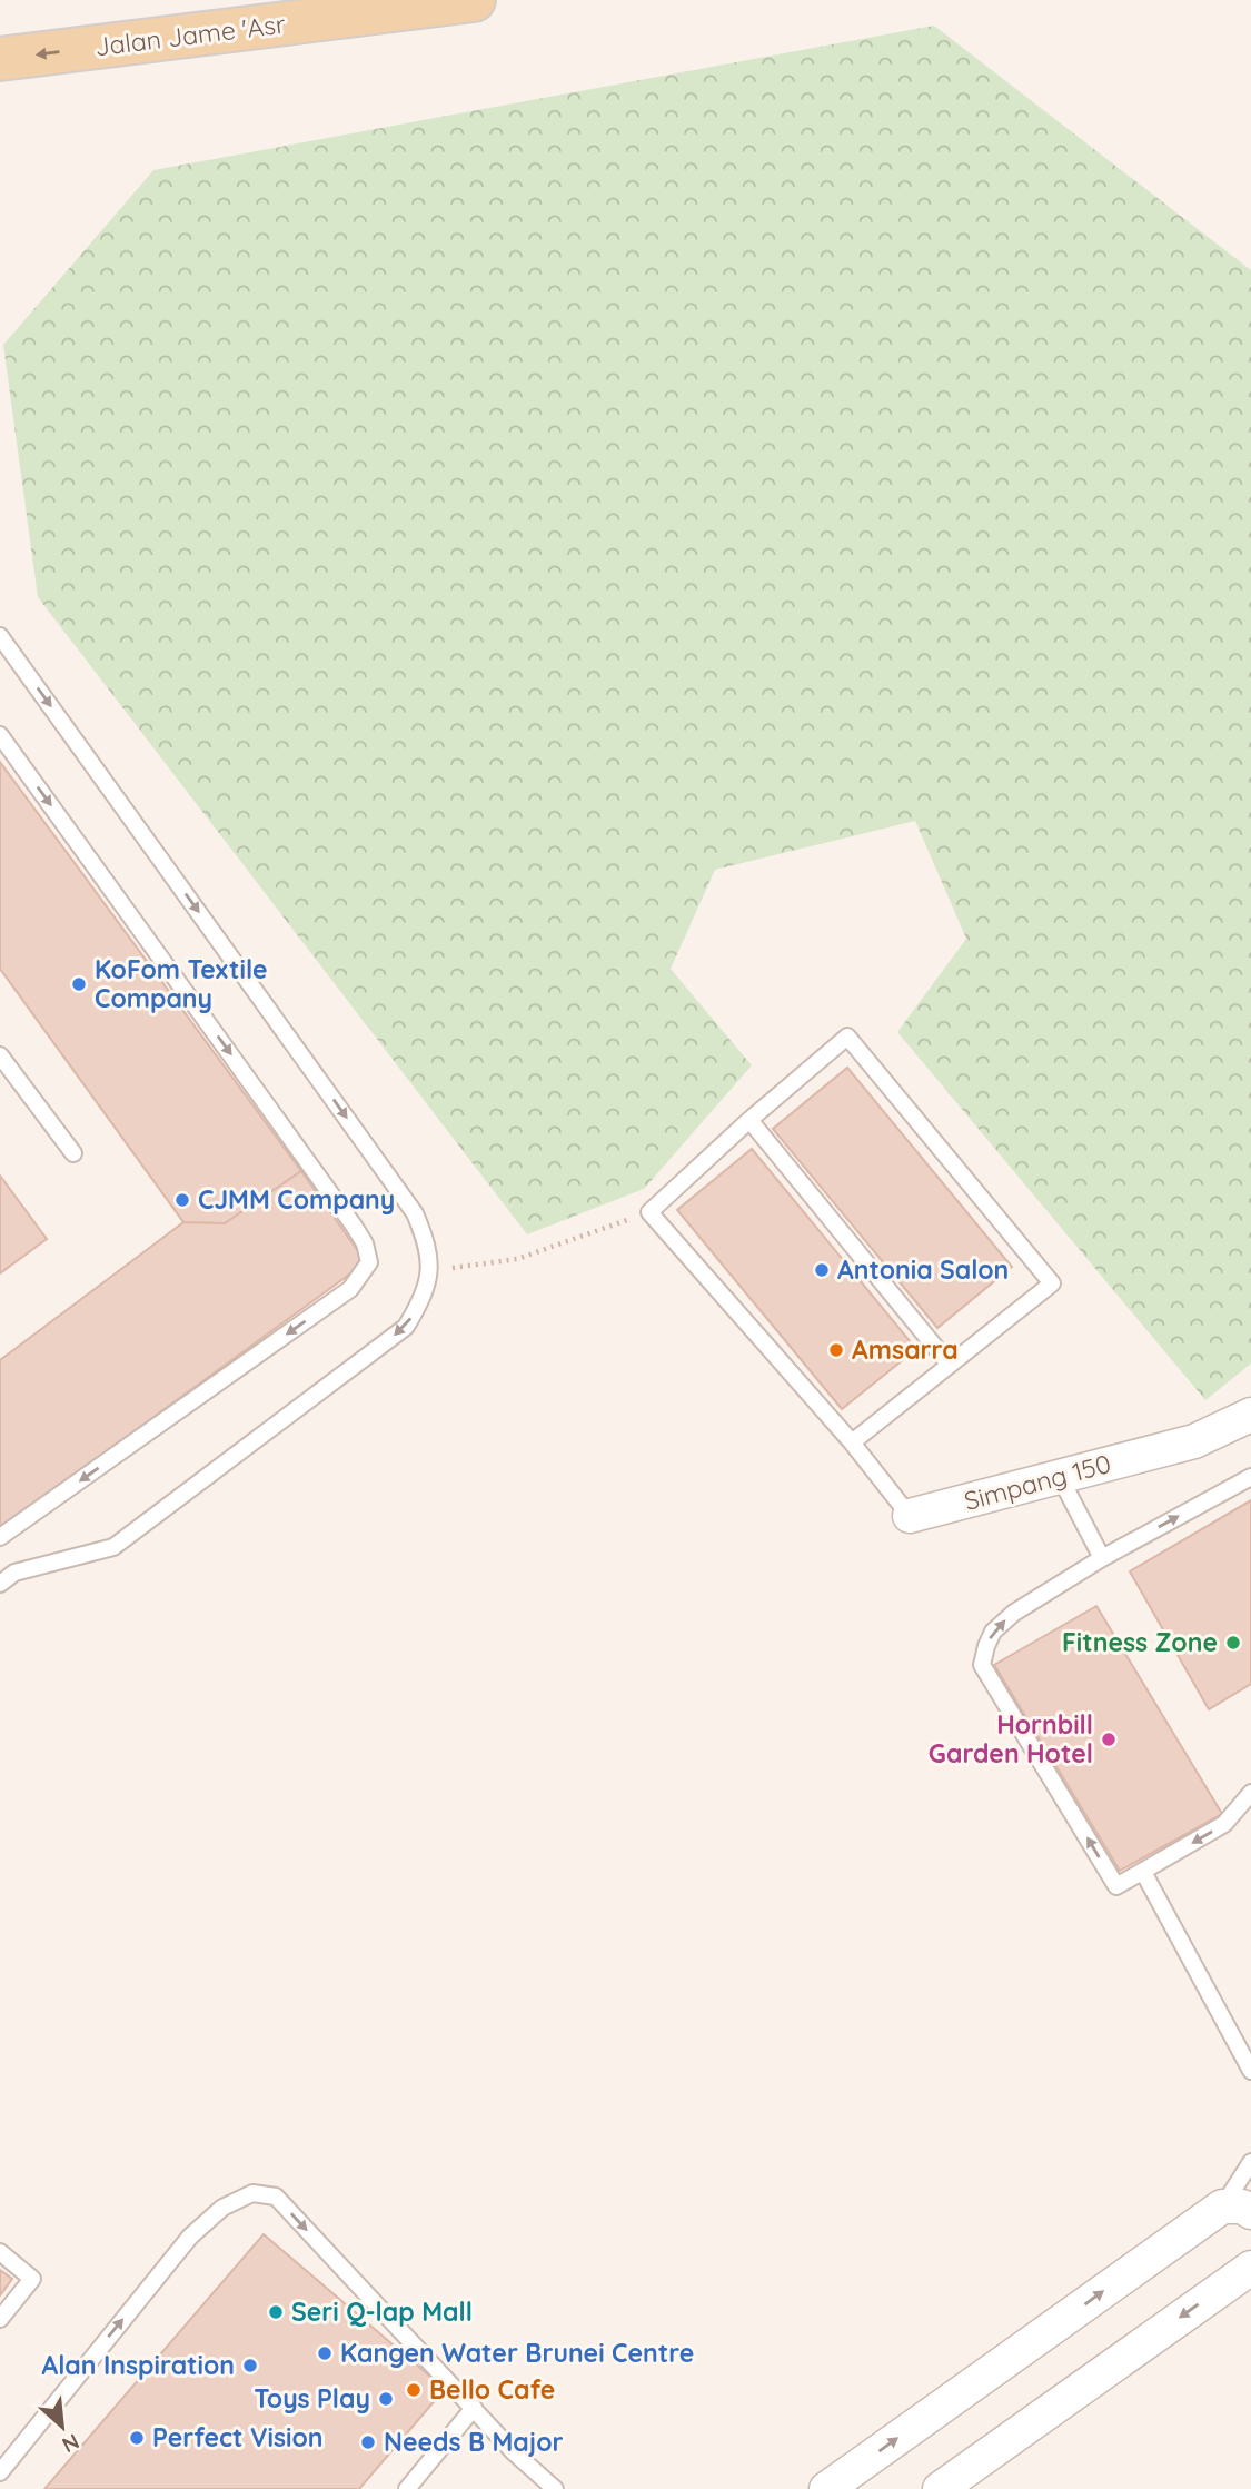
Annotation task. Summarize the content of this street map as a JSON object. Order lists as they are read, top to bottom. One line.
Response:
{"streets":{"main road":["Jalan Jame 'Asr"],"street":["Simpang 150"]},"one_way":["Jalan Jame 'Asr"],"places":["KoFom Textile Company","CJMM Company","Antonia Salon","Amsarra","Fitness Zone","Hornbill Garden Hotel","Seri Q-lap Mall","Kangen Water Brunei Centre","Alan Inspiration","Bello Cafe","Toys Play","Perfect Vision","Needs B Major"],"north":"bottom right"}
